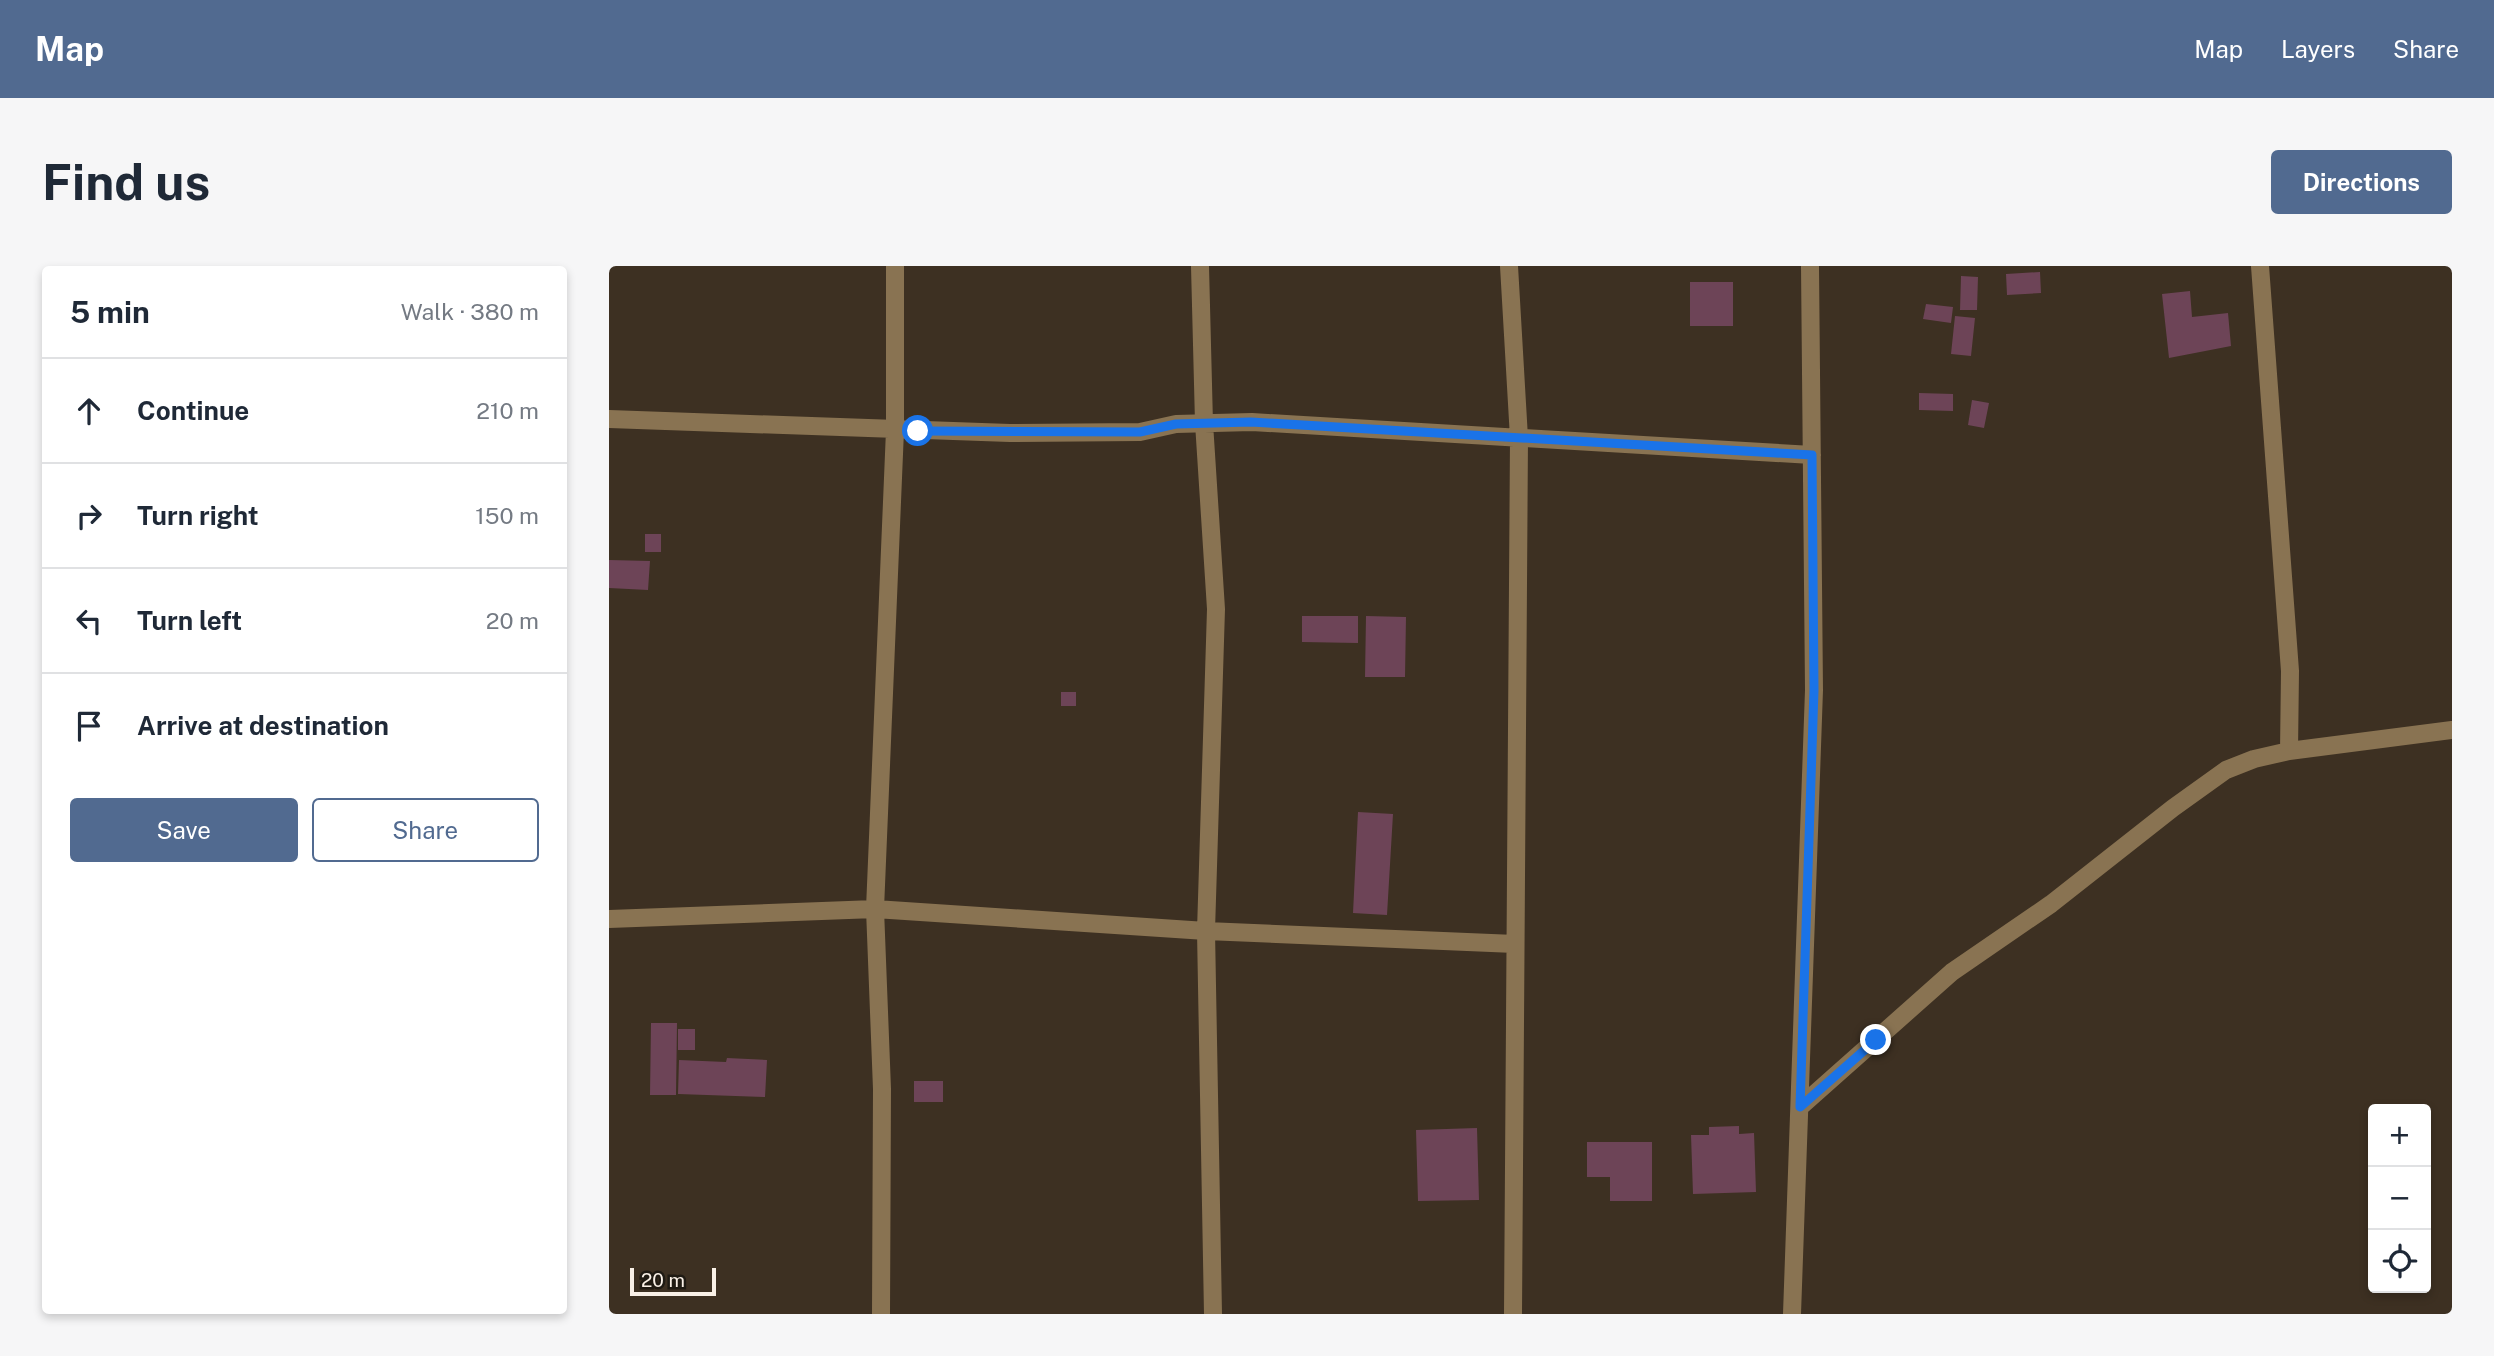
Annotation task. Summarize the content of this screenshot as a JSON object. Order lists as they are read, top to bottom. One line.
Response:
{"scale_bar":"20 m","page":{"header":"Map","nav":["Map","Layers","Share"],"buttons":["Directions",["Save","Share"]],"title":"Find us","heading":["5 min","Walk · 380 m"],"list":[["Continue","210 m"],["Turn right","150 m"],["Turn left","20 m"],"Arrive at destination"],"map_buttons":["+","−"],"scale":"20 m"}}
